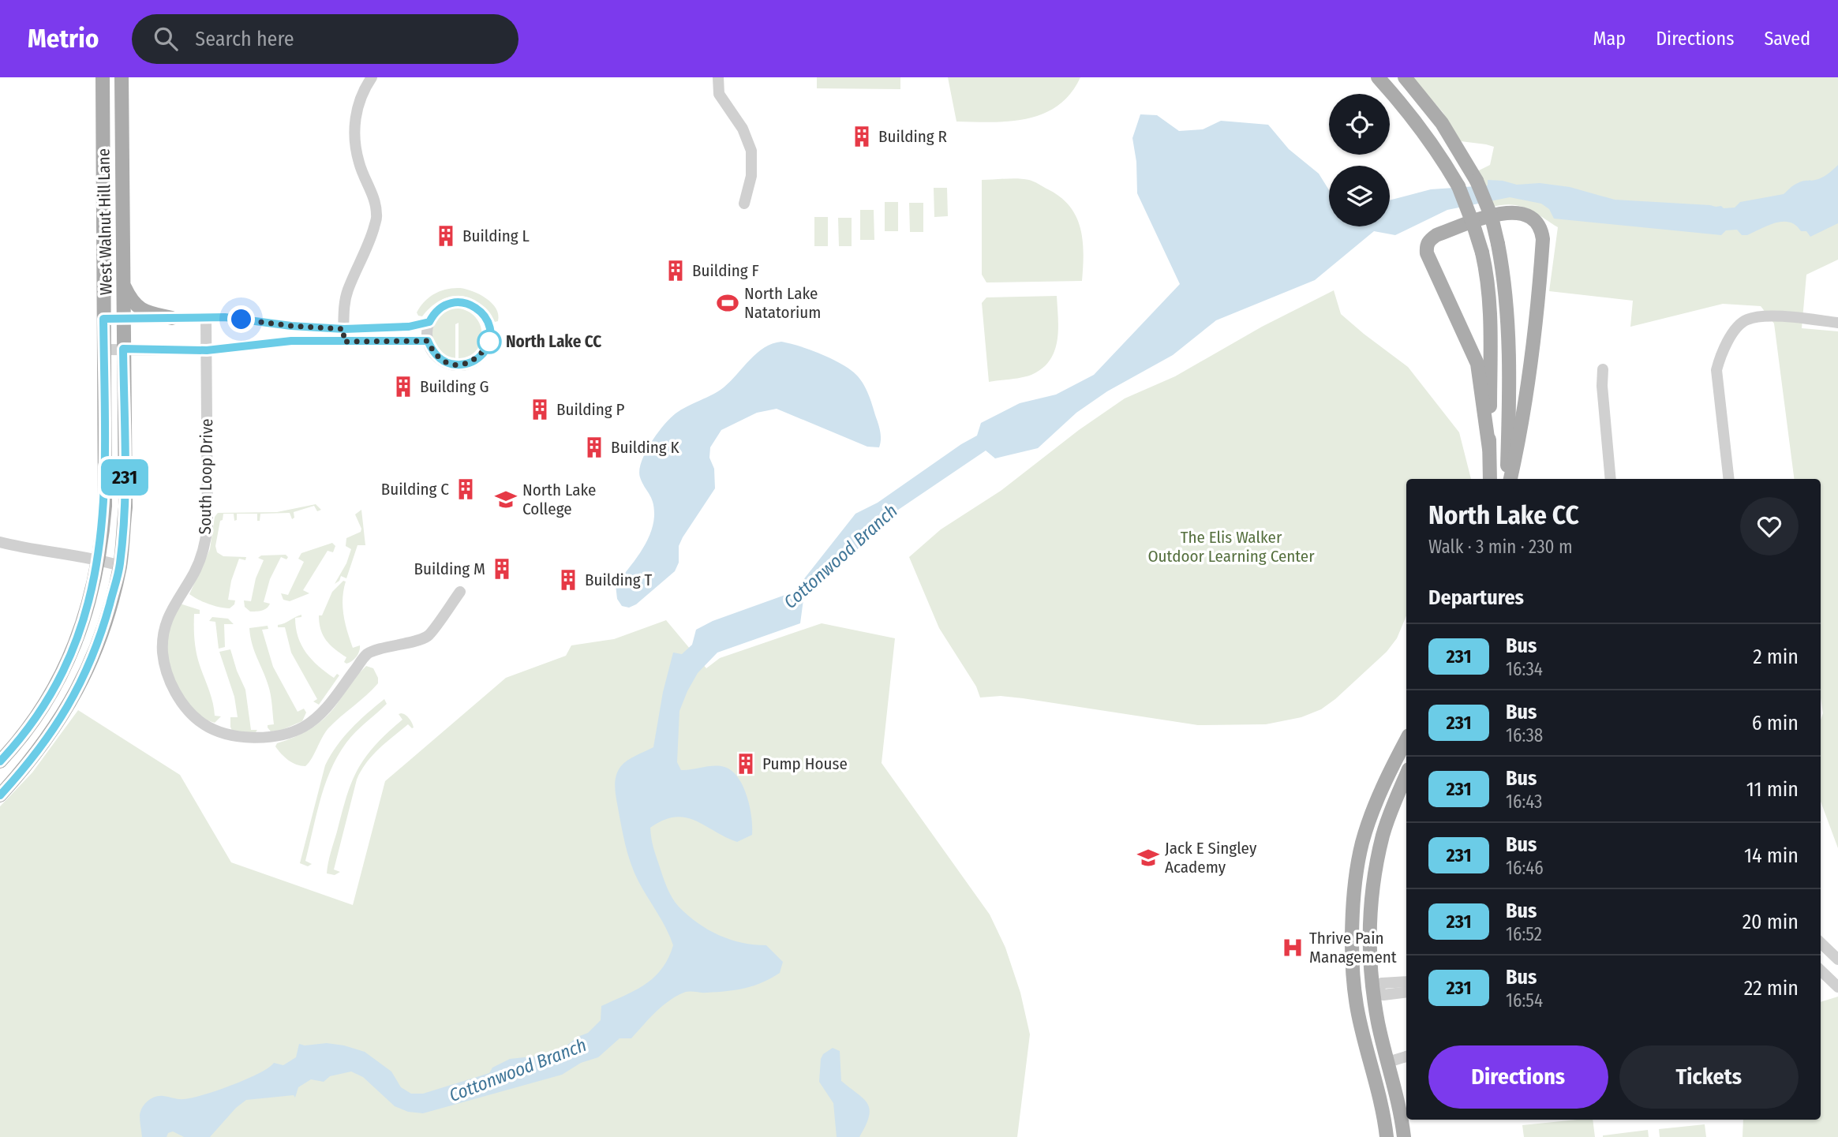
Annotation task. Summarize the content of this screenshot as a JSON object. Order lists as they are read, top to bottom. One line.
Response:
{"streets":{"main road":["West Walnut Hill Lane"],"street":["South Loop Drive"]},"water":["Cottonwood Branch"],"parks":["The Elis Walker Outdoor Learning Center"],"places":{"building":["Building R","Building L","Building F","Building G","Building P","Building K","Building C","Building M","Building T","Pump House"],"sports":["North Lake Natatorium"],"other":["North Lake CC"],"school or university":["North Lake College","Jack E Singley Academy"],"hospital":["Thrive Pain Management"]},"lines":["bus line 231"],"page":{"header":"Metrio","search":"Search here","nav":["Map","Directions","Saved"],"on_map":"231","heading":[["North Lake CC","Walk · 3 min · 230 m"],"Departures"],"list":[{"mark":"231","name":"Bus","note":"16:34","value":"2 min"},{"mark":"231","name":"Bus","note":"16:38","value":"6 min"},{"mark":"231","name":"Bus","note":"16:43","value":"11 min"},{"mark":"231","name":"Bus","note":"16:46","value":"14 min"},{"mark":"231","name":"Bus","note":"16:52","value":"20 min"},{"mark":"231","name":"Bus","note":"16:54","value":"22 min"}],"buttons":["Directions","Tickets"]}}
